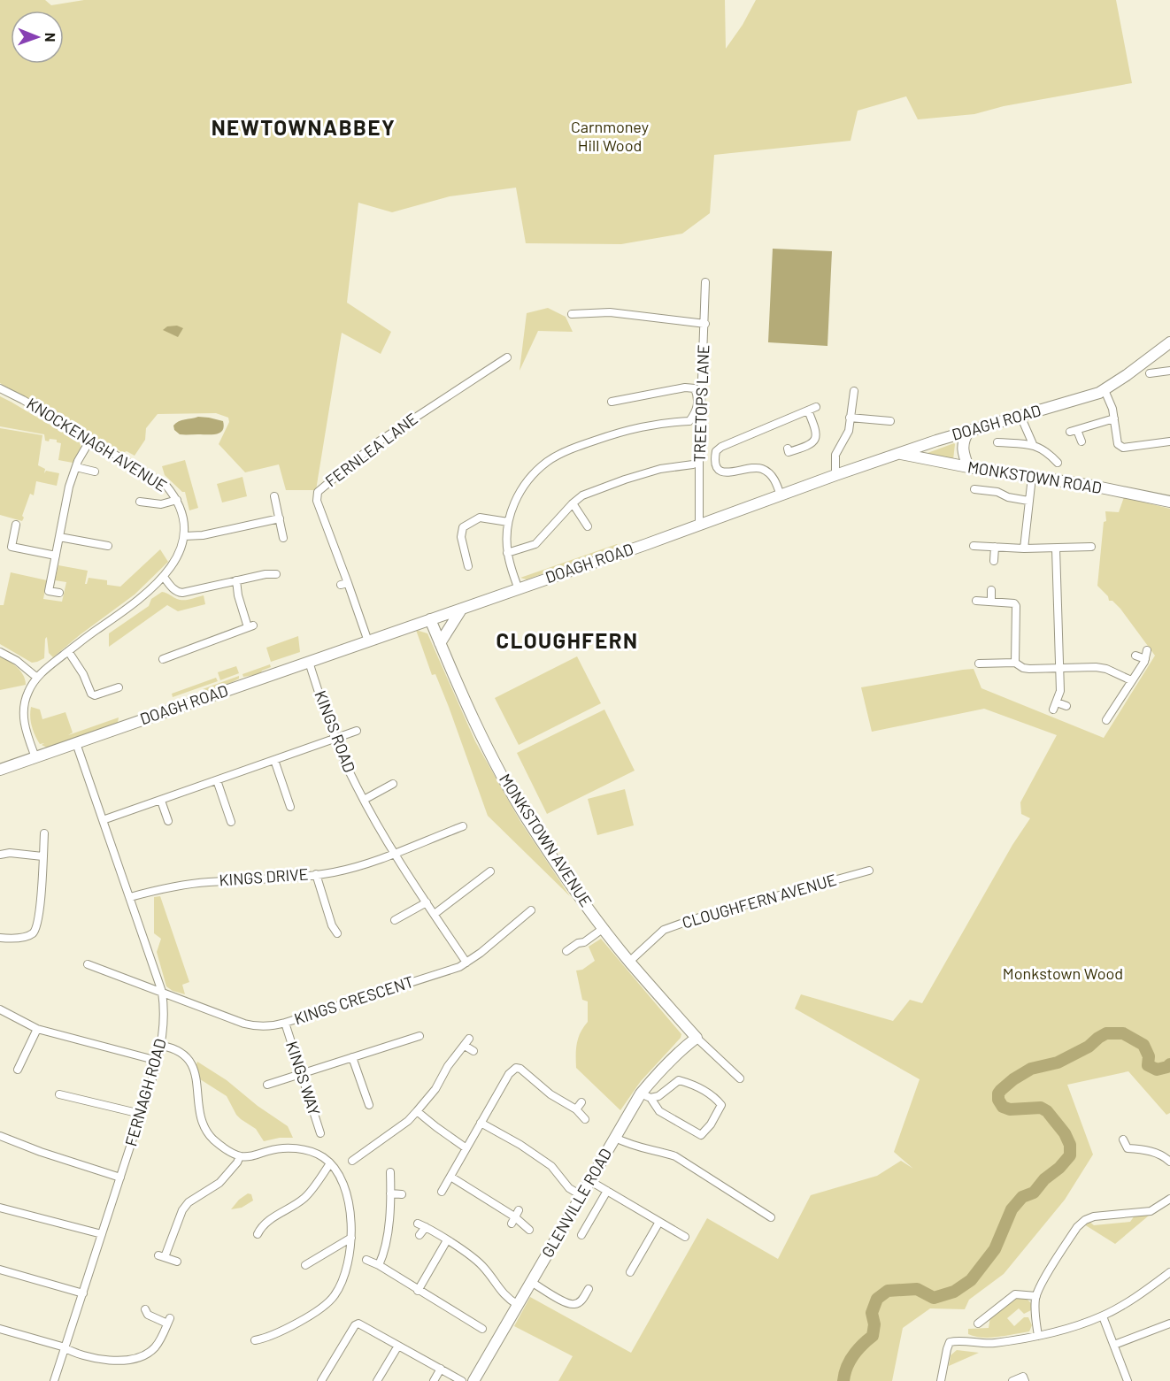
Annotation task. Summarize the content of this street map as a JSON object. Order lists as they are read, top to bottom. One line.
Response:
{"streets":{"main road":["DOAGH ROAD","MONKSTOWN ROAD","MONKSTOWN AVENUE","GLENVILLE ROAD"],"street":["TREETOPS LANE","KNOCKENAGH AVENUE","FERNLEA LANE","KINGS ROAD","KINGS DRIVE","CLOUGHFERN AVENUE","KINGS CRESCENT","KINGS WAY","FERNAGH ROAD"]},"crossings":[["TREETOPS LANE","DOAGH ROAD"],["DOAGH ROAD","KNOCKENAGH AVENUE"],["DOAGH ROAD","FERNLEA LANE"],["DOAGH ROAD","MONKSTOWN ROAD"],["DOAGH ROAD","KINGS ROAD"],["DOAGH ROAD","MONKSTOWN AVENUE"],["DOAGH ROAD","FERNAGH ROAD"],["KINGS ROAD","KINGS DRIVE"],["KINGS ROAD","KINGS CRESCENT"],["MONKSTOWN AVENUE","CLOUGHFERN AVENUE"],["MONKSTOWN AVENUE","GLENVILLE ROAD"],["KINGS DRIVE","FERNAGH ROAD"],["KINGS CRESCENT","KINGS WAY"],["KINGS CRESCENT","FERNAGH ROAD"]],"districts":["NEWTOWNABBEY","CLOUGHFERN"],"parks":["Carnmoney Hill Wood","Monkstown Wood"],"north":"right"}
